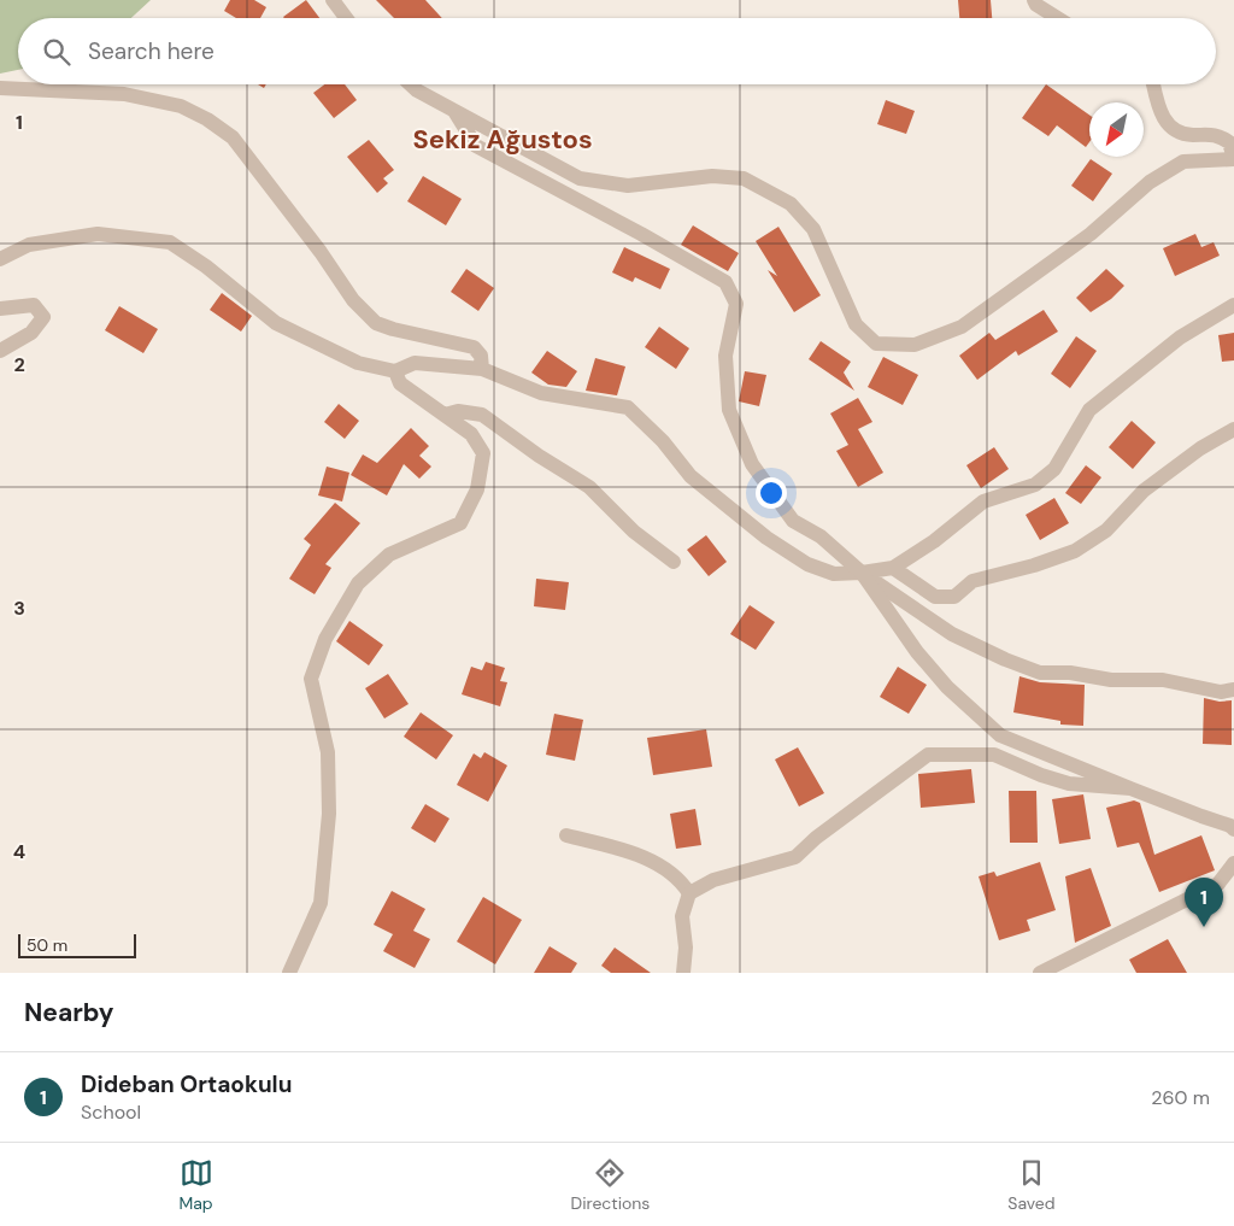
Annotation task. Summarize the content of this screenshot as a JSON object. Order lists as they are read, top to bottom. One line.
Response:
{"districts":["Sekiz Ağustos"],"scale_bar":"50 m","north":"bottom left","page":{"search":"Search here","pins":"1","scale":"50 m","heading":"Nearby","list":[{"mark":"1","name":"Dideban Ortaokulu","note":"School","value":"260 m"}],"nav":["Map","Directions","Saved"]},"grid":{"rows":["1","2","3","4"]}}
